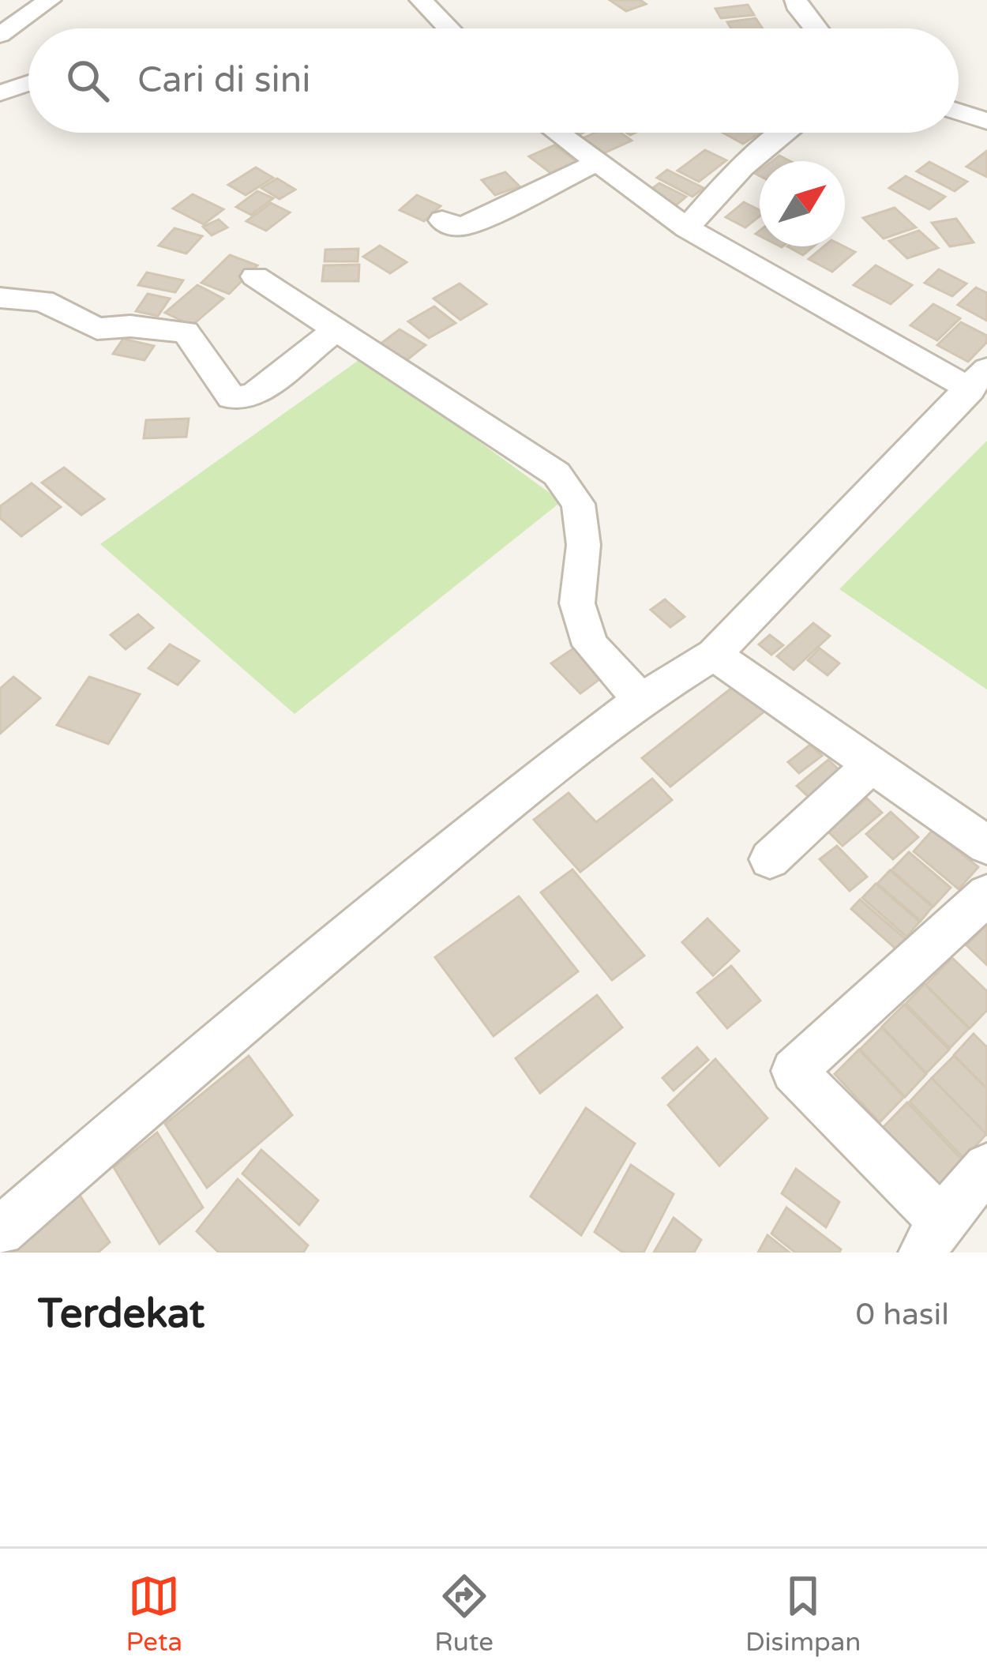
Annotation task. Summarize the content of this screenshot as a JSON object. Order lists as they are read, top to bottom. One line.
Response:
{"north":"top right","page":{"search":"Cari di sini","heading":["Terdekat","0 hasil"],"nav":["Peta","Rute","Disimpan"]}}
